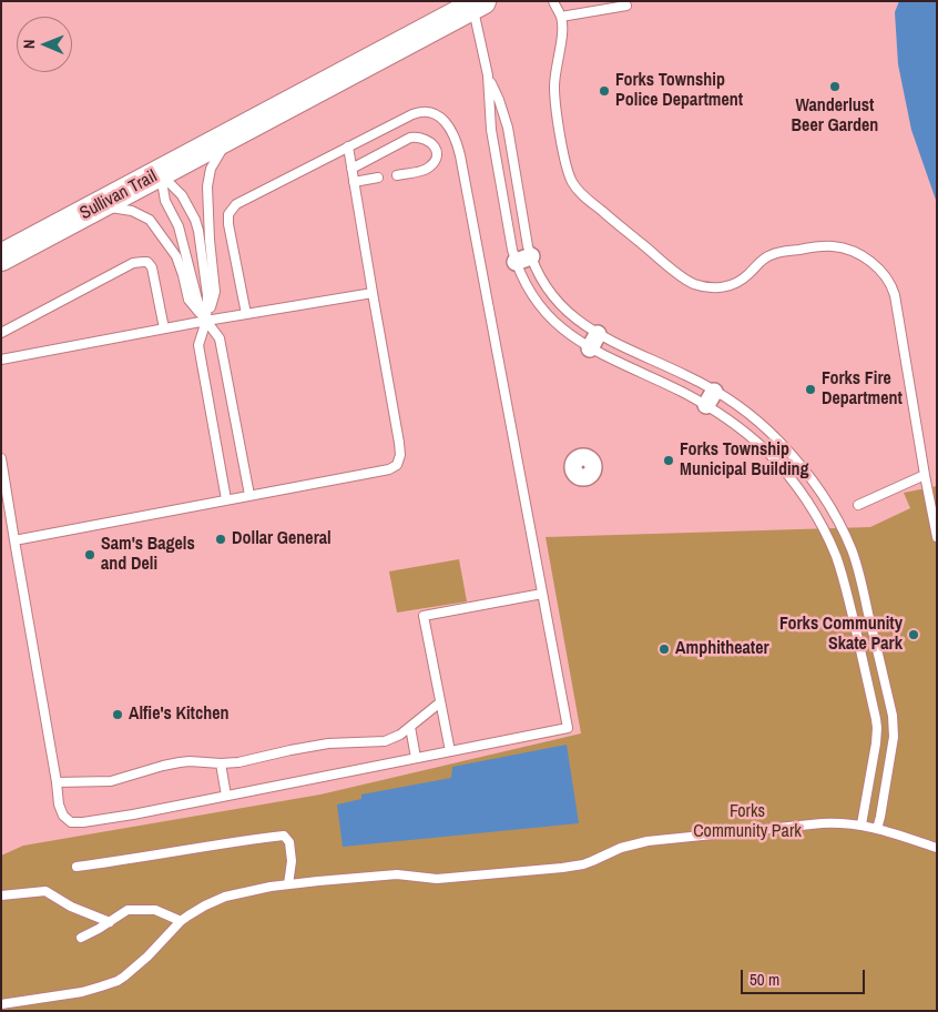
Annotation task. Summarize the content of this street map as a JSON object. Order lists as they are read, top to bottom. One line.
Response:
{"streets":{"main road":["Sullivan Trail"]},"parks":["Forks Community Park"],"places":["Wanderlust Beer Garden","Forks Township Police Department","Forks Fire Department","Forks Township Municipal Building","Dollar General","Sam's Bagels and Deli","Forks Community Skate Park","Amphitheater","Alfie's Kitchen"],"scale_bar":"50 m","north":"left"}
